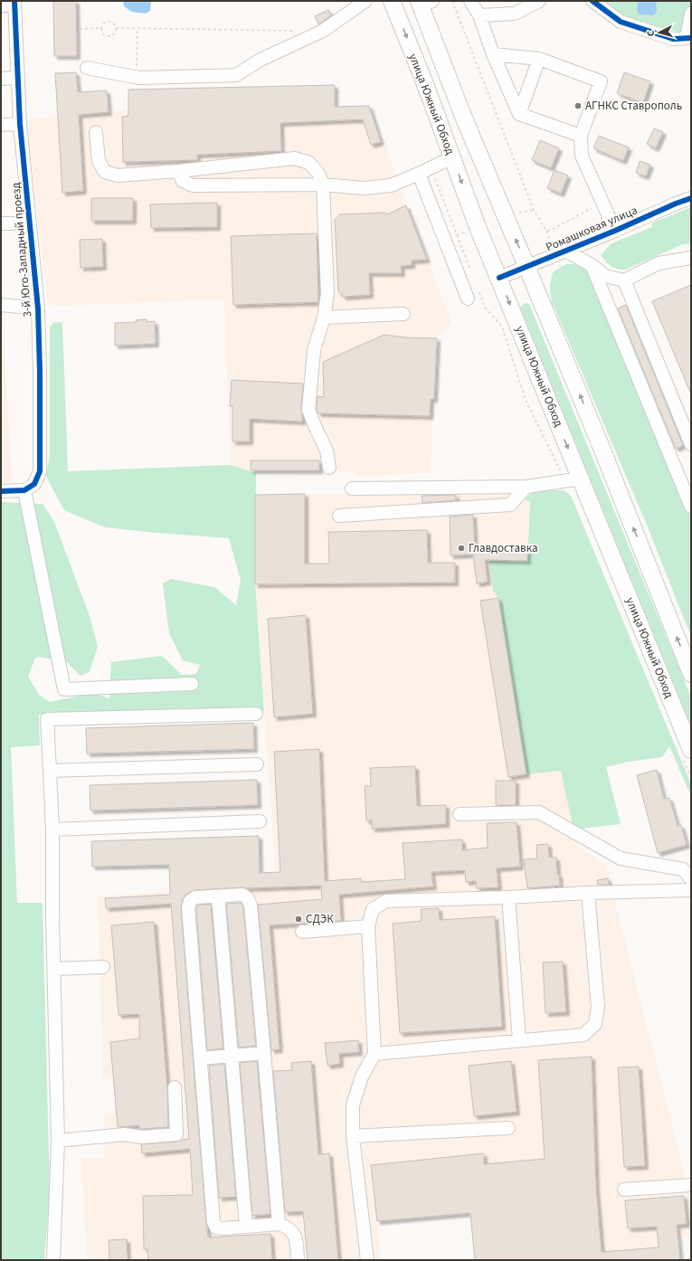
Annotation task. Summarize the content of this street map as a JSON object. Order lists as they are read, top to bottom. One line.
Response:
{"streets":{"main road":["улица Южный Обход"],"street":["Ромашковая улица","3-й Юго-Западный проезд"]},"crossings":[["улица Южный Обход","Ромашковая улица"]],"places":["АГНКС Ставрополь","Главдоставка","СДЭК"],"north":"left"}
